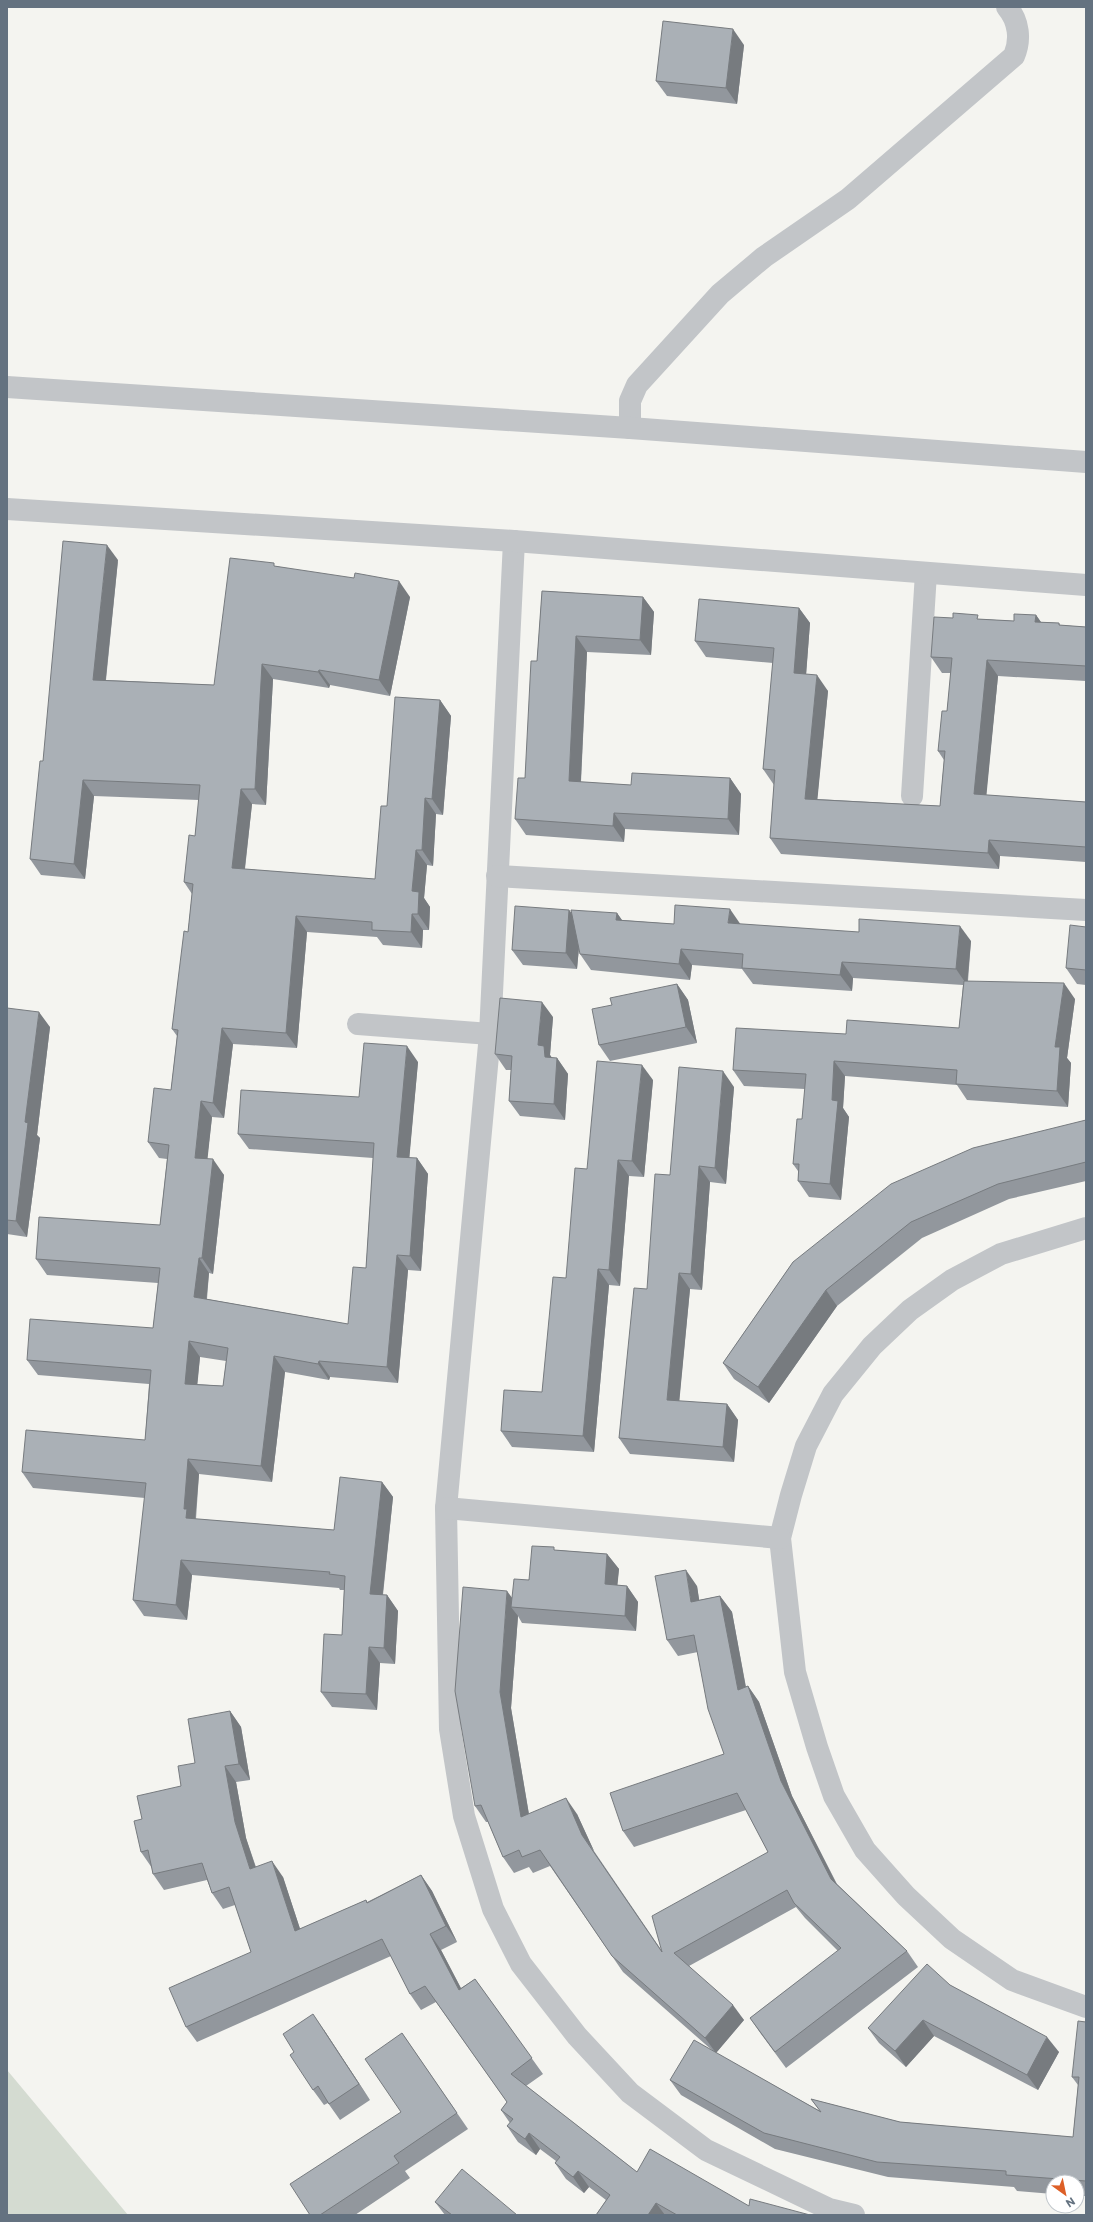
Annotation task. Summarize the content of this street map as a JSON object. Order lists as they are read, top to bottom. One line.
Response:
{"north":"bottom right"}
